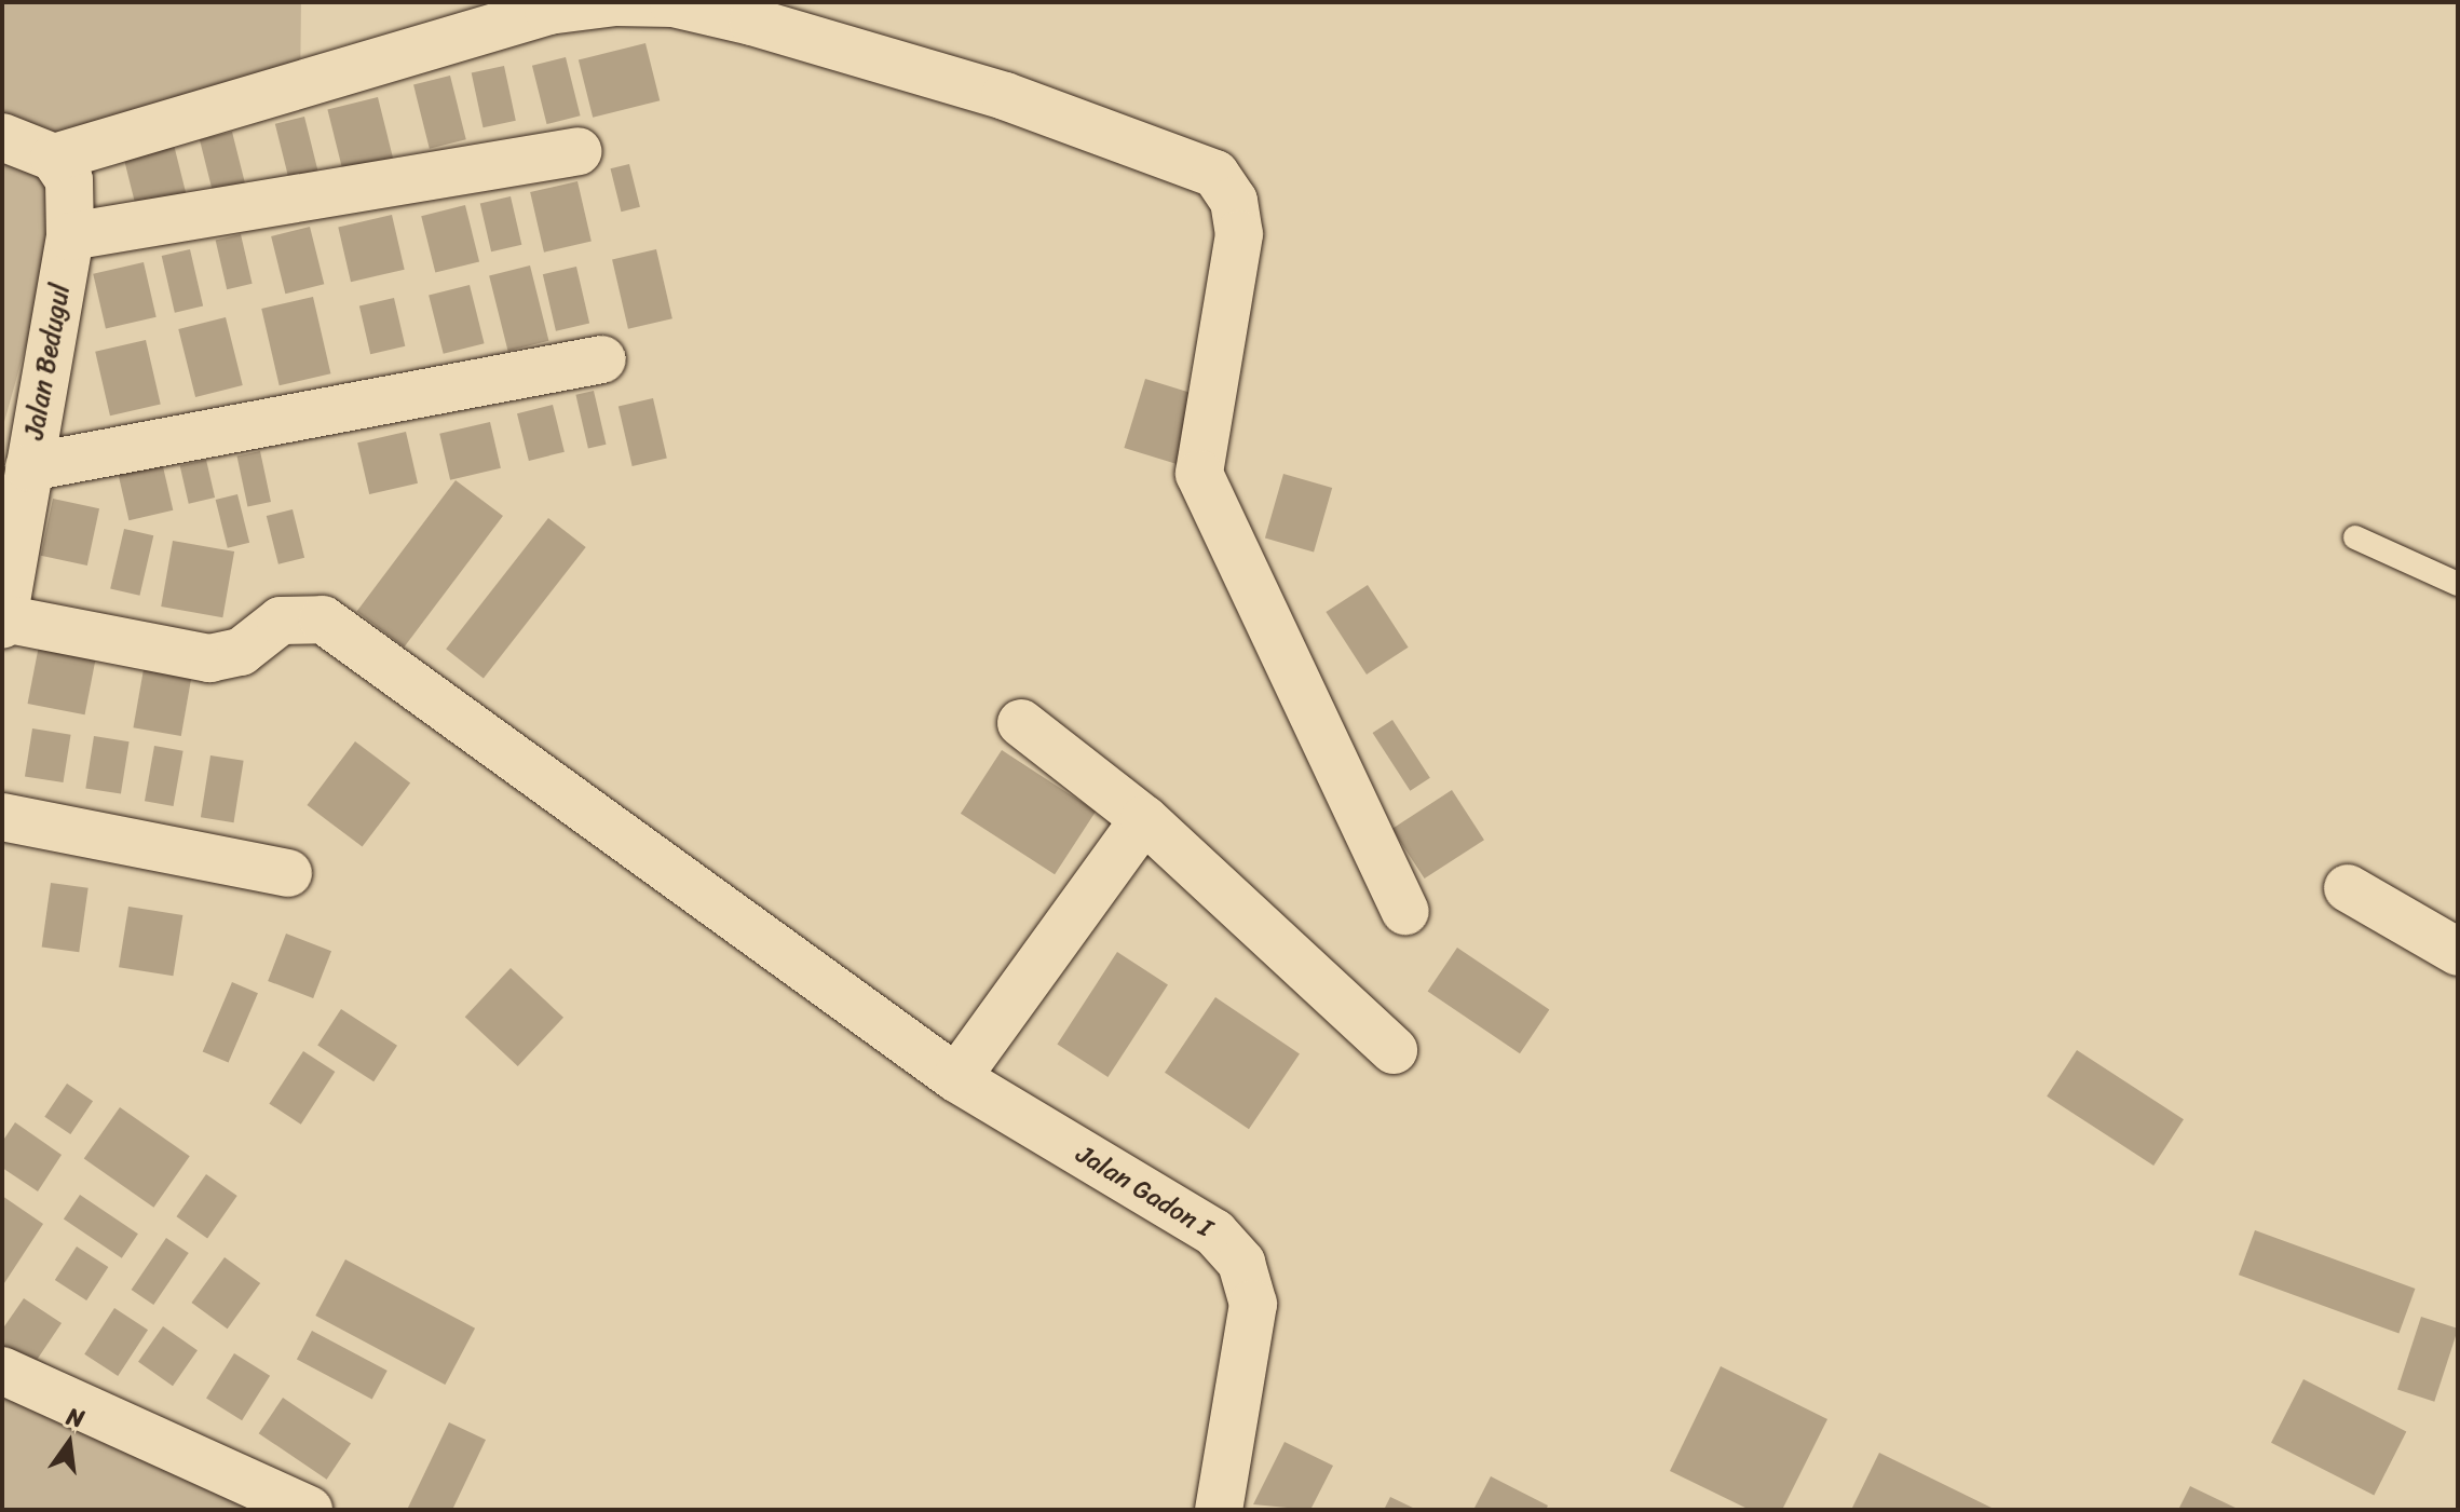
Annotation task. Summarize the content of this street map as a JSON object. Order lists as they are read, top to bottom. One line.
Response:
{"streets":{"street":["Jalan Bedugul","Jalan Gadon I"]},"crossings":[["Jalan Bedugul","Jalan Gadon I"]],"north":"top"}
